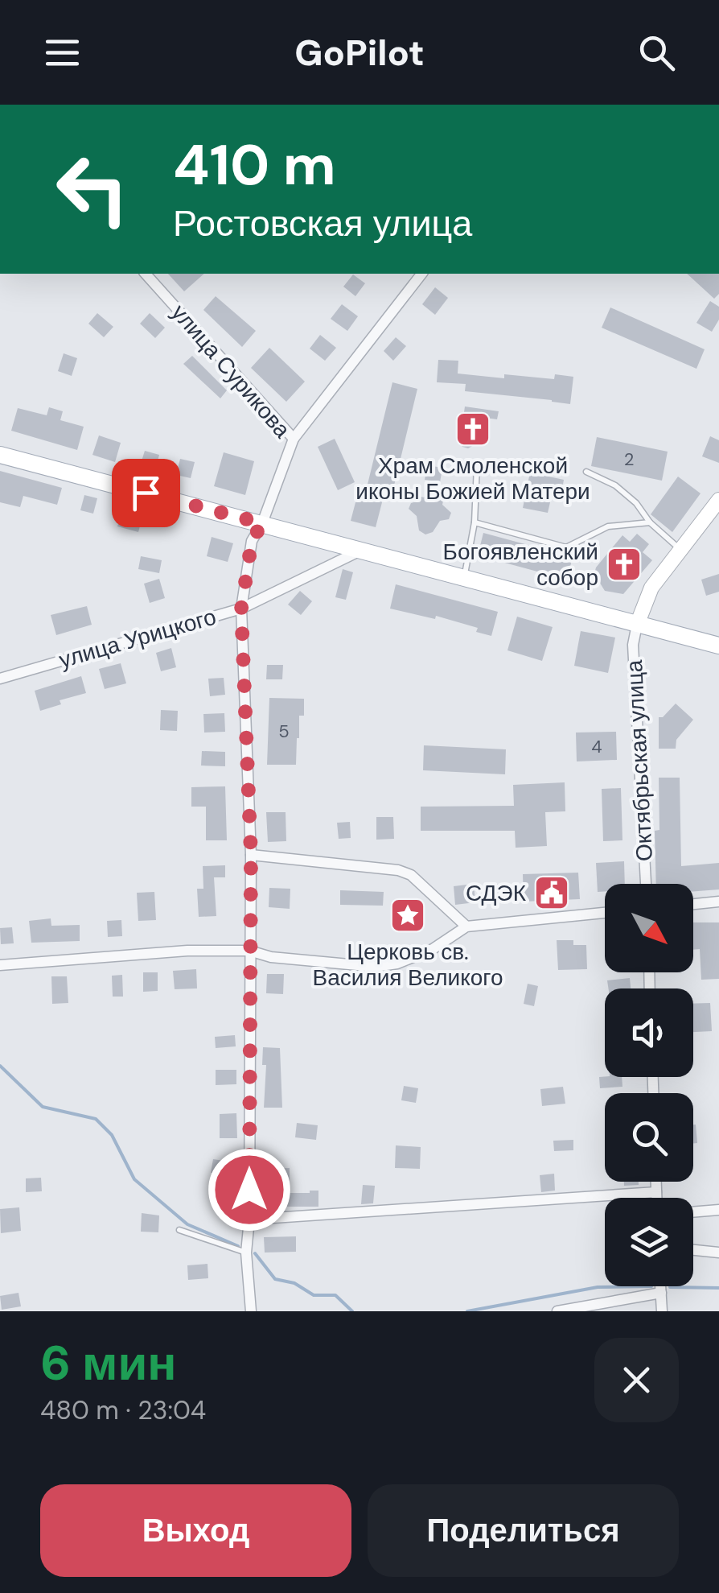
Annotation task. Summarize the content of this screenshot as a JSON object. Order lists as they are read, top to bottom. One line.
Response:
{"streets":{"street":["улица Сурикова","улица Урицкого","Октябрьская улица"]},"crossings":[["улица Сурикова","улица Урицкого"]],"places":{"church":["Храм Смоленской иконы Божией Матери","Богоявленский собор"],"public building":["СДЭК"],"place":["Церковь св. Василия Великого"]},"house_numbers":["2","5","4"],"north":"bottom right","page":{"header":"GoPilot","turn":["410 m","Ростовская улица"],"heading":["6 мин","480 m · 23:04"],"buttons":["Выход","Поделиться"]}}
